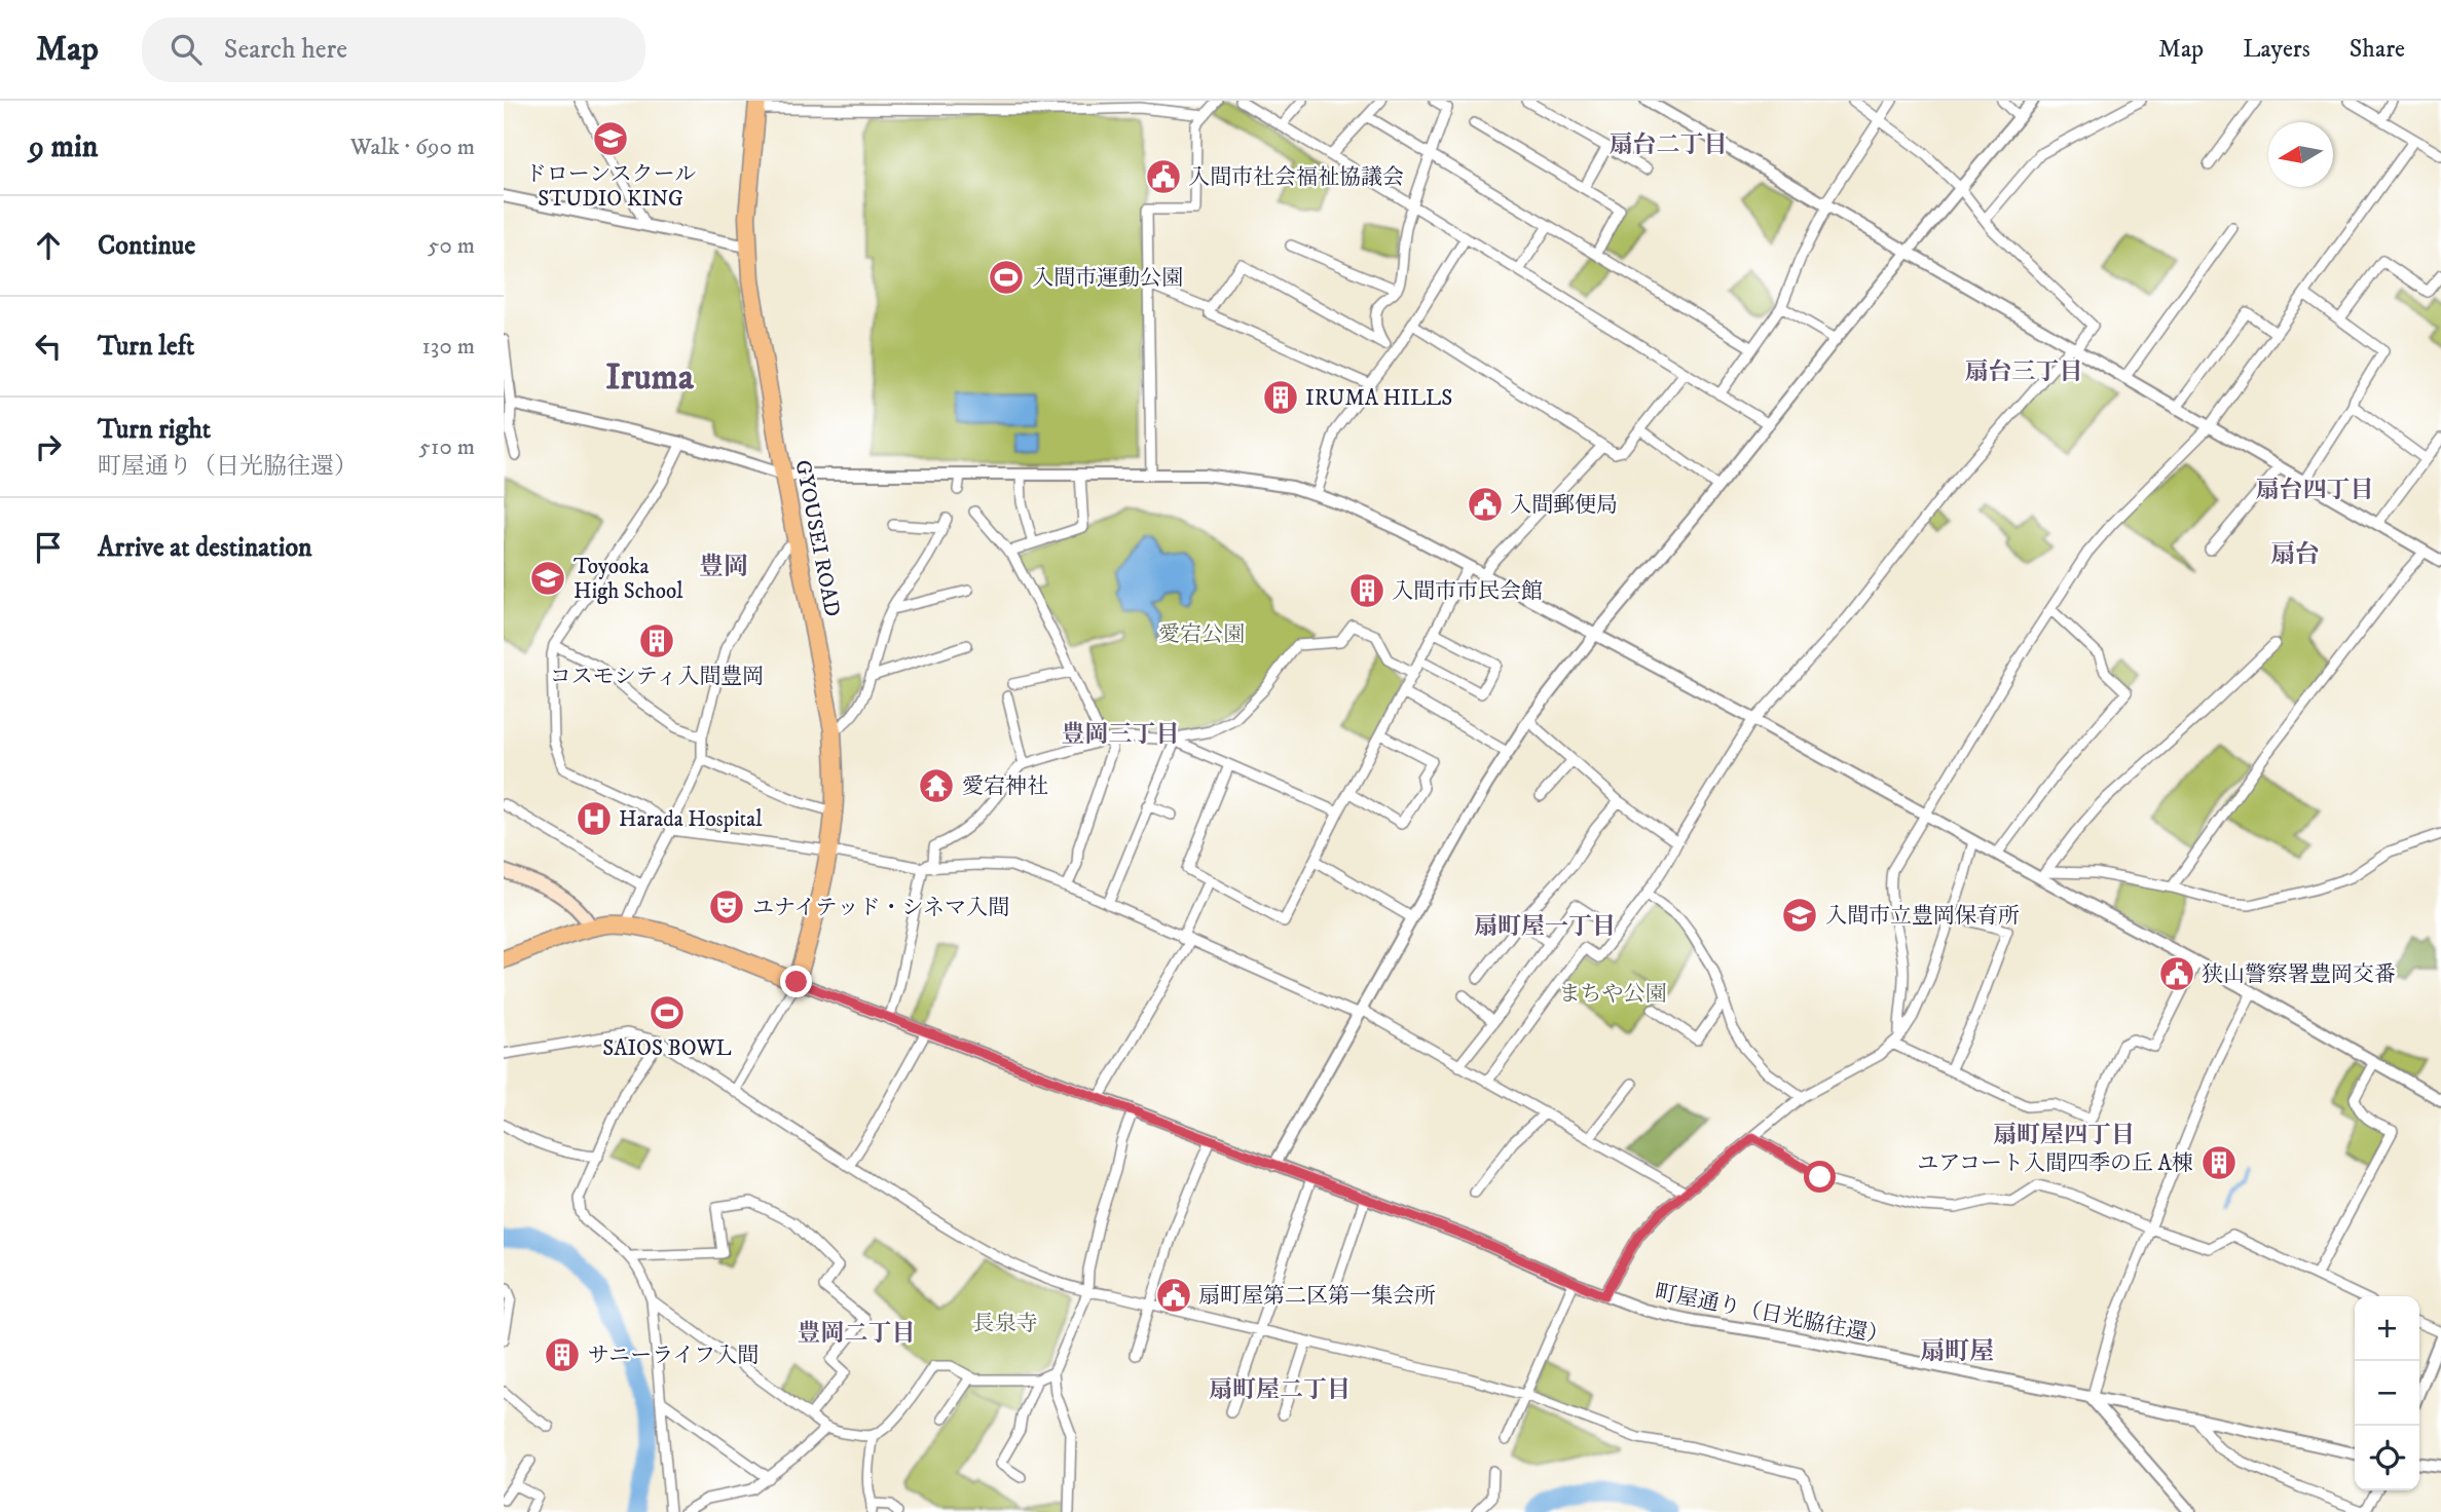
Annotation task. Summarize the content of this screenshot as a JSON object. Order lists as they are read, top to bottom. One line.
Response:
{"streets":{"highway":["GYOUSEI ROAD"],"street":["町屋通り（日光脇往還）"]},"crossings":[["GYOUSEI ROAD","町屋通り（日光脇往還）"]],"districts":["扇台二丁目","扇台三丁目","Iruma","扇台四丁目","扇台","豊岡","豊岡三丁目","扇町屋一丁目","扇町屋四丁目","豊岡二丁目","扇町屋","扇町屋二丁目"],"parks":["愛宕公園","まちや公園","長泉寺"],"places":{"school or university":["ドローンスクール STUDIO KING","Toyooka High School","入間市立豊岡保育所"],"public building":["入間市社会福祉協議会","入間郵便局","狭山警察署豊岡交番","扇町屋第二区第一集会所"],"sports":["入間市運動公園","SAIOS BOWL"],"building":["IRUMA HILLS","入間市市民会館","コスモシティ入間豊岡","ユアコート入間四季の丘 A棟","サニーライフ入間"],"temple":["愛宕神社"],"hospital":["Harada Hospital"],"theatre":["ユナイテッド・シネマ入間"]},"north":"left","page":{"header":"Map","search":"Search here","nav":["Map","Layers","Share"],"heading":["9 min","Walk · 690 m"],"list":[["Continue","50 m"],["Turn left","130 m"],["Turn right","町屋通り（日光脇往還）","510 m"],"Arrive at destination"],"map_buttons":["+","−"]}}
